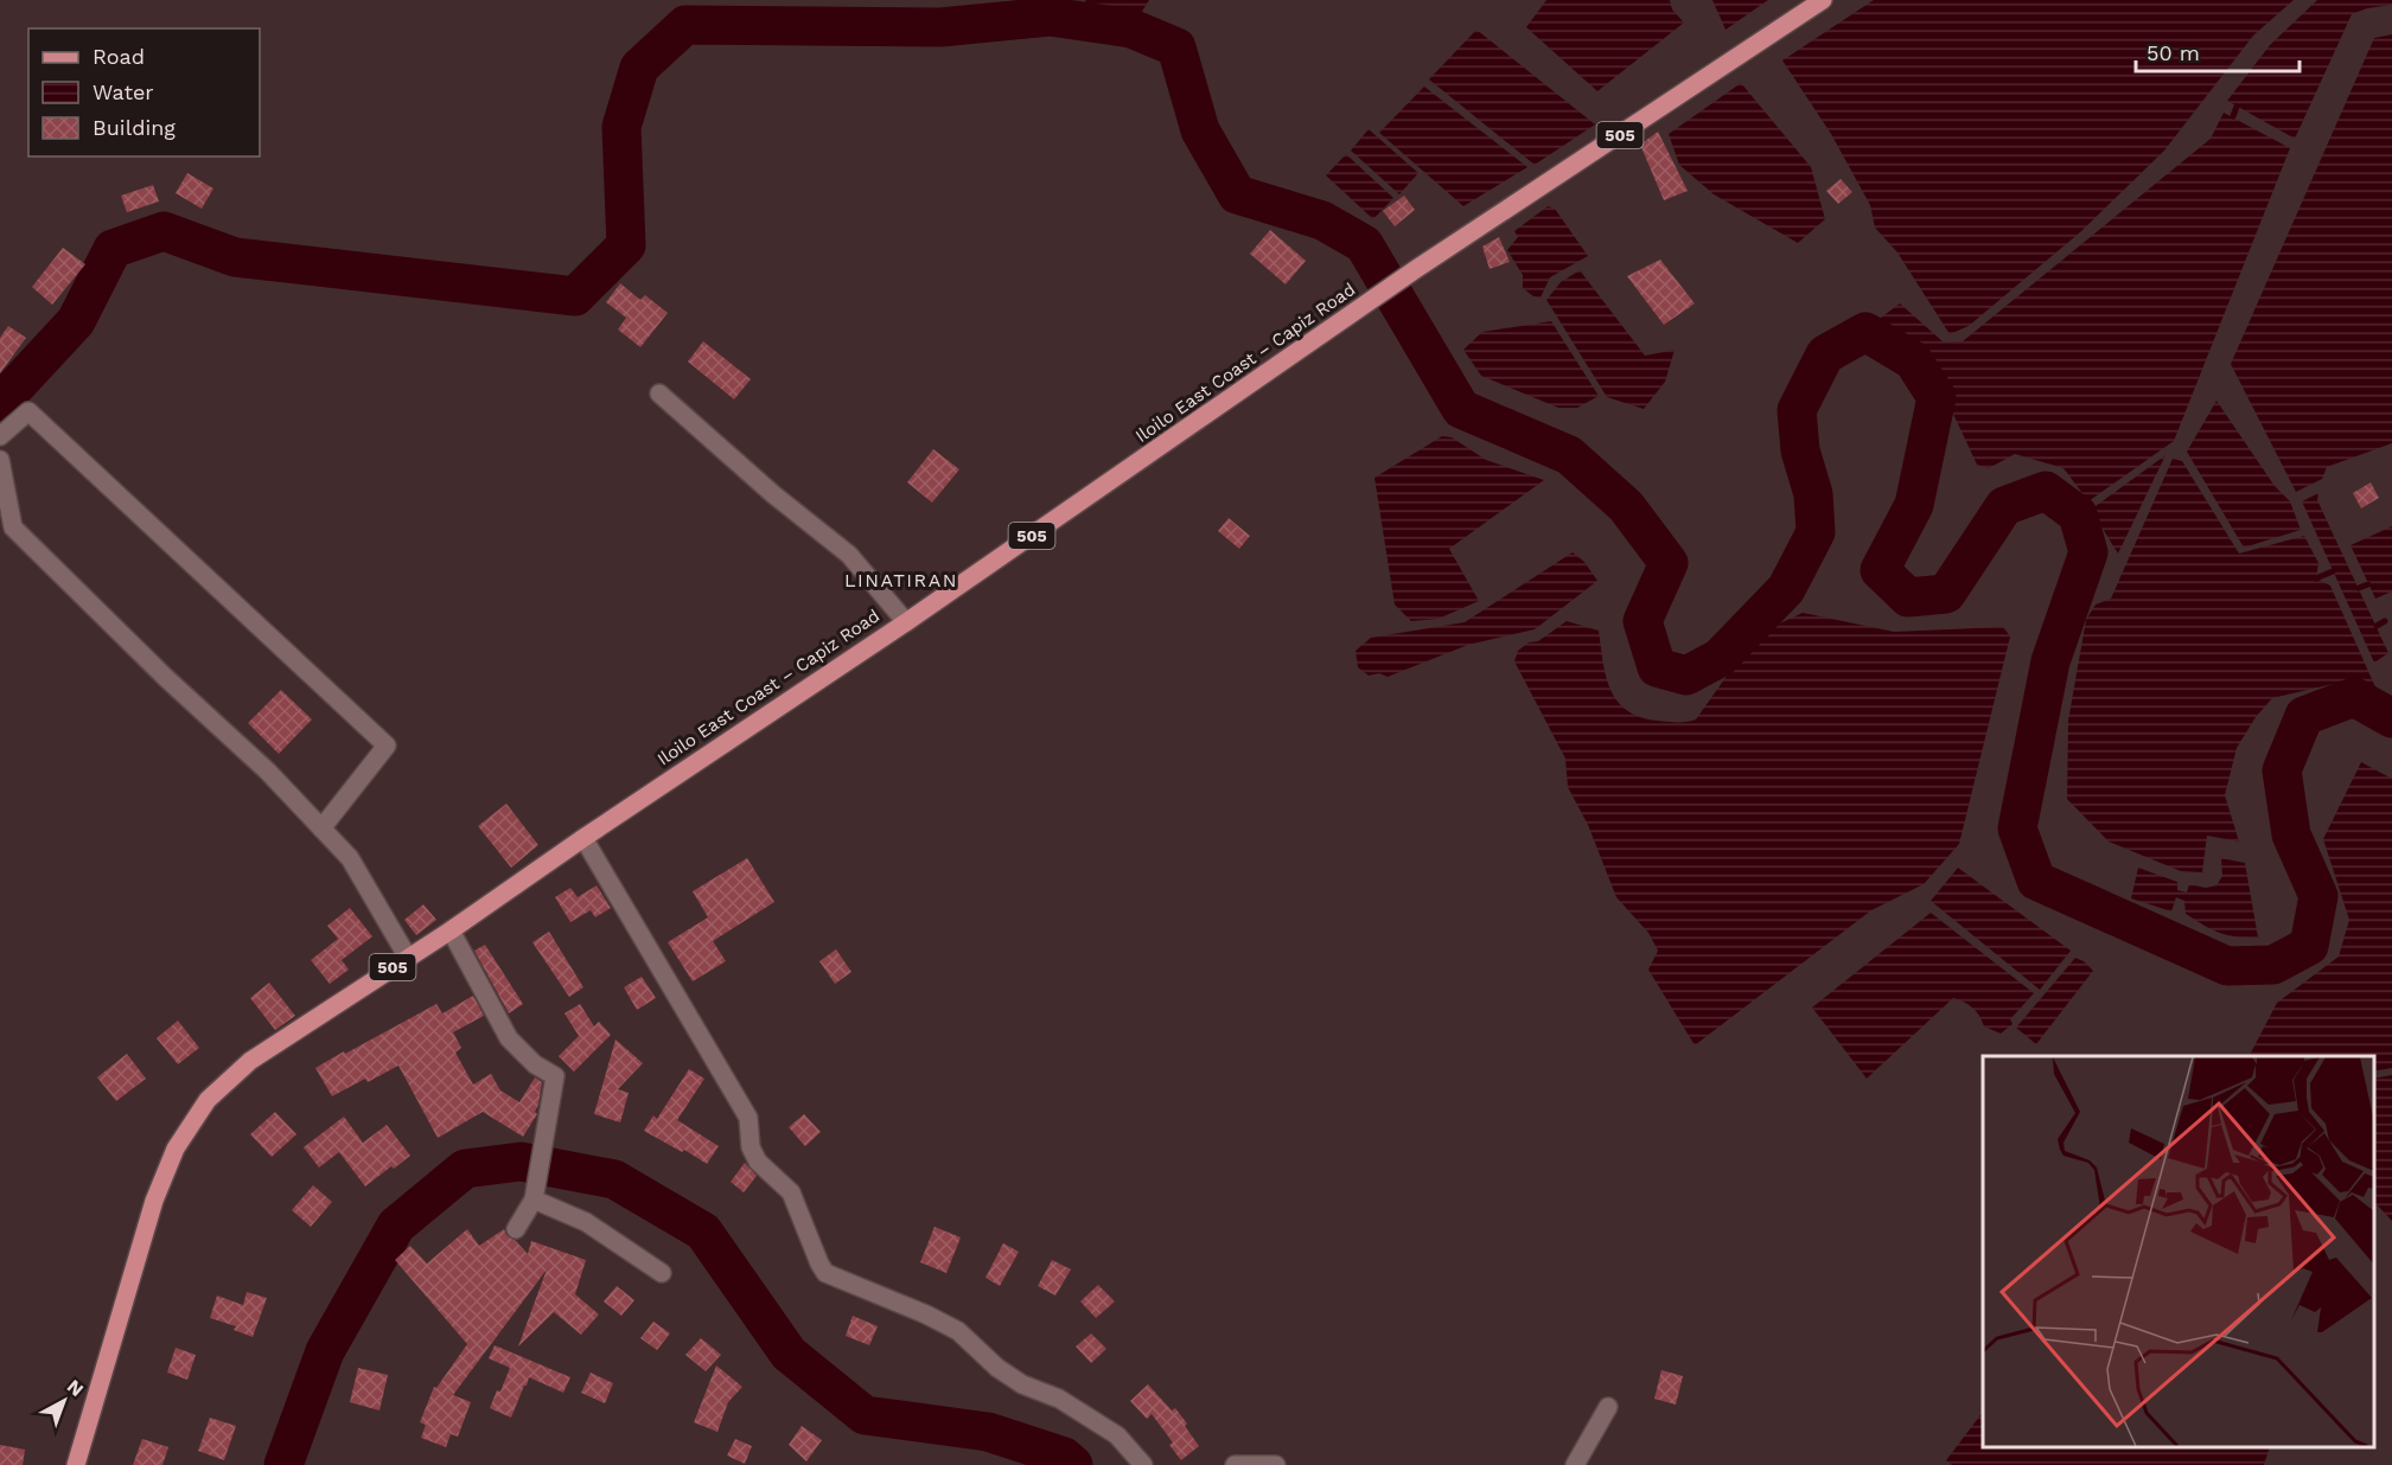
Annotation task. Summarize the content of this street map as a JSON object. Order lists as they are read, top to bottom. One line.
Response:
{"streets":{"main road":["505","Iloilo East Coast – Capiz Road"]},"districts":["LINATIRAN"],"legend":["Road","Water","Building"],"scale_bar":"50 m","north":"top right"}
